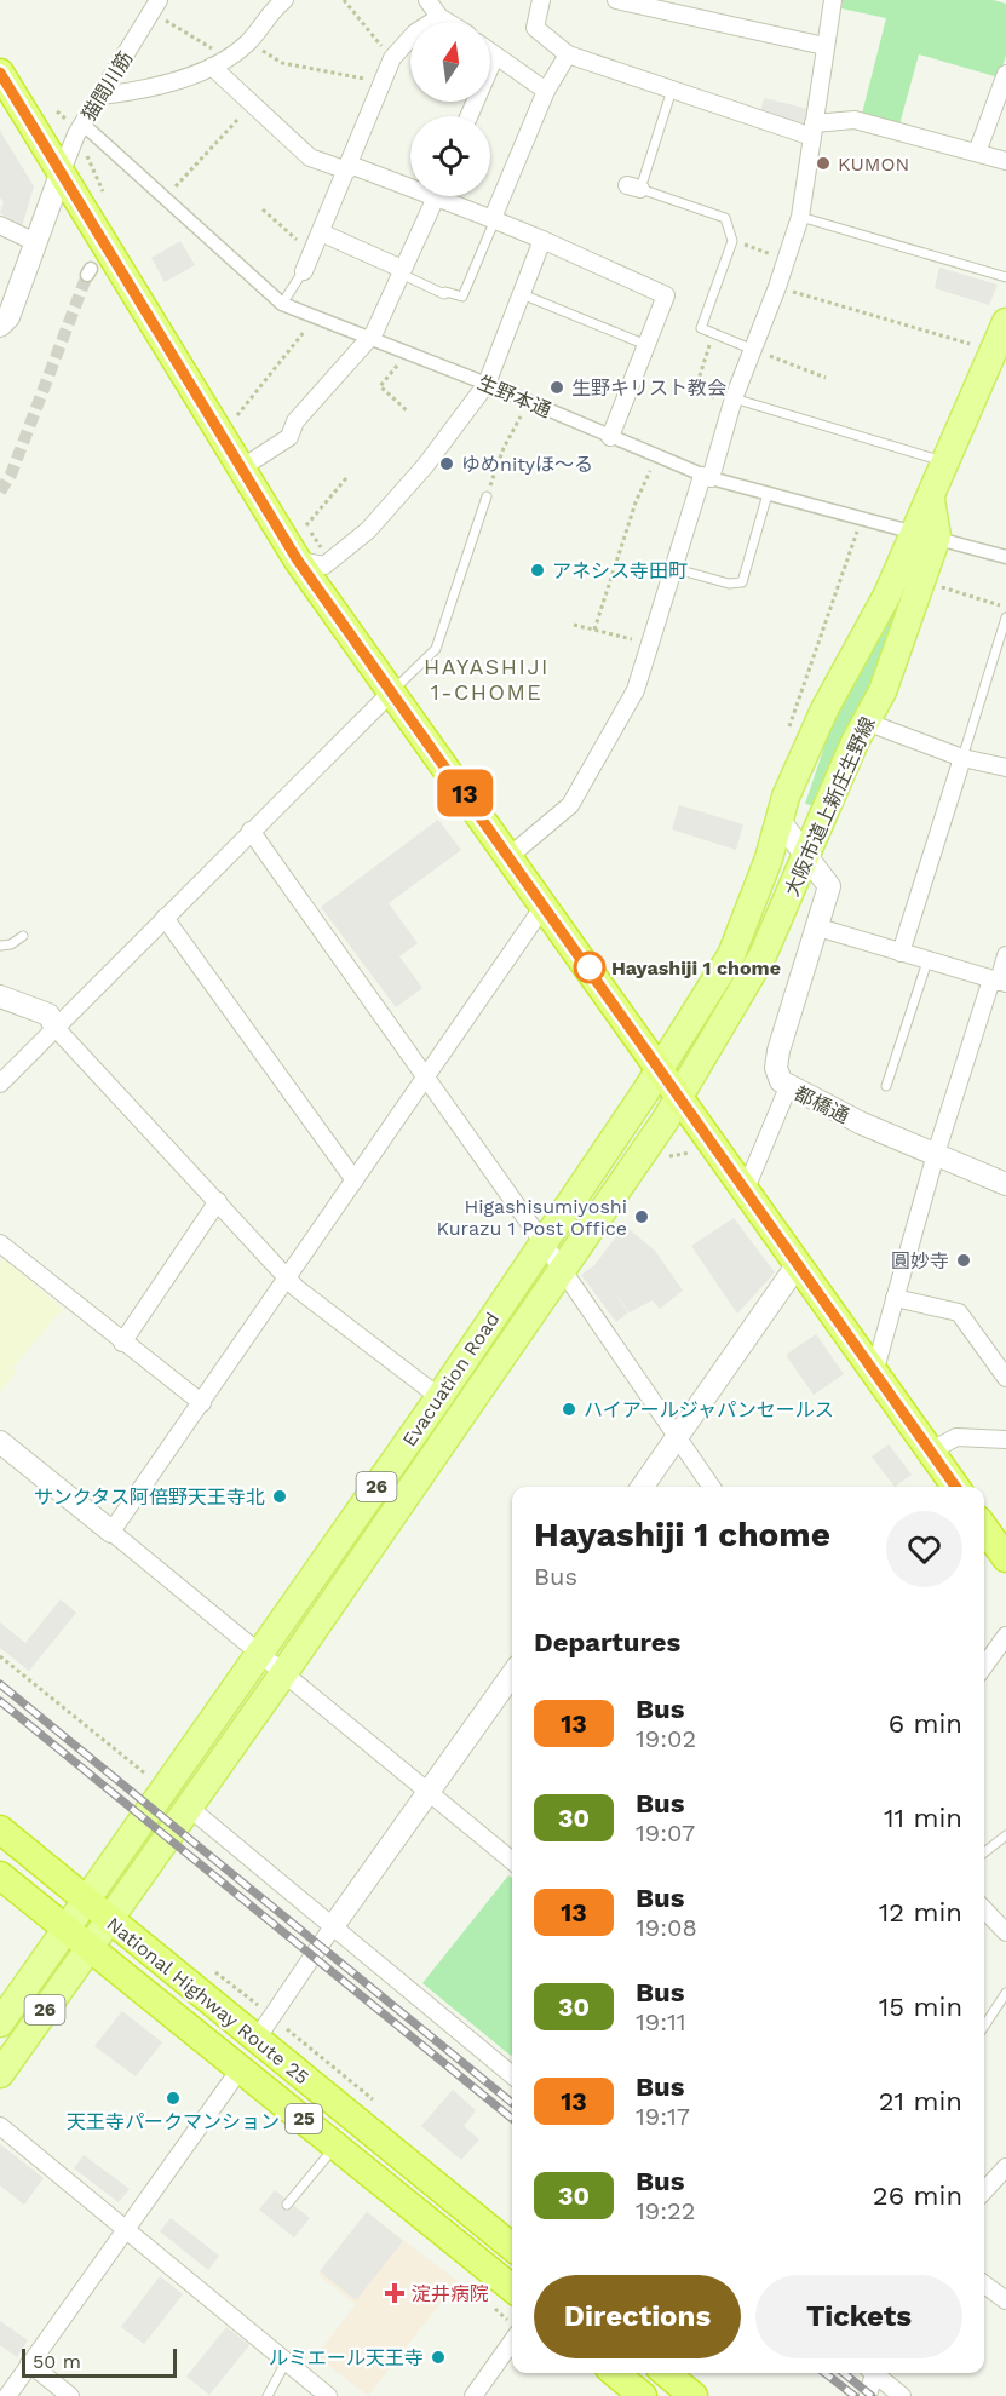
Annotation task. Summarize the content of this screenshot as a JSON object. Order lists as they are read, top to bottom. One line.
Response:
{"streets":{"highway":["National Highway Route 25","25"],"main road":["大阪市道上新庄生野線","Evacuation Road","26"],"street":["猫間川筋","生野本通","都橋通"]},"crossings":[["猫間川筋","生野本通"],["生野本通","大阪市道上新庄生野線"],["大阪市道上新庄生野線","都橋通"],["大阪市道上新庄生野線","Evacuation Road"],["Evacuation Road","26"],["Evacuation Road","National Highway Route 25"],["26","National Highway Route 25"]],"districts":["HAYASHIJI 1-CHOME"],"places":{"other":["KUMON","生野キリスト教会","ゆめnityほ〜る","アネシス寺田町","Hayashiji 1 chome","Higashisumiyoshi Kurazu 1 Post Office","圓妙寺","ハイアールジャパンセールス","サンクタス阿倍野天王寺北","天王寺パークマンション","ルミエール天王寺"],"health":["淀井病院"]},"lines":["bus line 13"],"scale_bar":"50 m","north":"top","page":{"on_map":"13","heading":[["Hayashiji 1 chome","Bus"],"Departures"],"list":[{"mark":"13","name":"Bus","note":"19:02","value":"6 min"},{"mark":"30","name":"Bus","note":"19:07","value":"11 min"},{"mark":"13","name":"Bus","note":"19:08","value":"12 min"},{"mark":"30","name":"Bus","note":"19:11","value":"15 min"},{"mark":"13","name":"Bus","note":"19:17","value":"21 min"},{"mark":"30","name":"Bus","note":"19:22","value":"26 min"}],"buttons":["Directions","Tickets"],"scale":"50 m"}}
